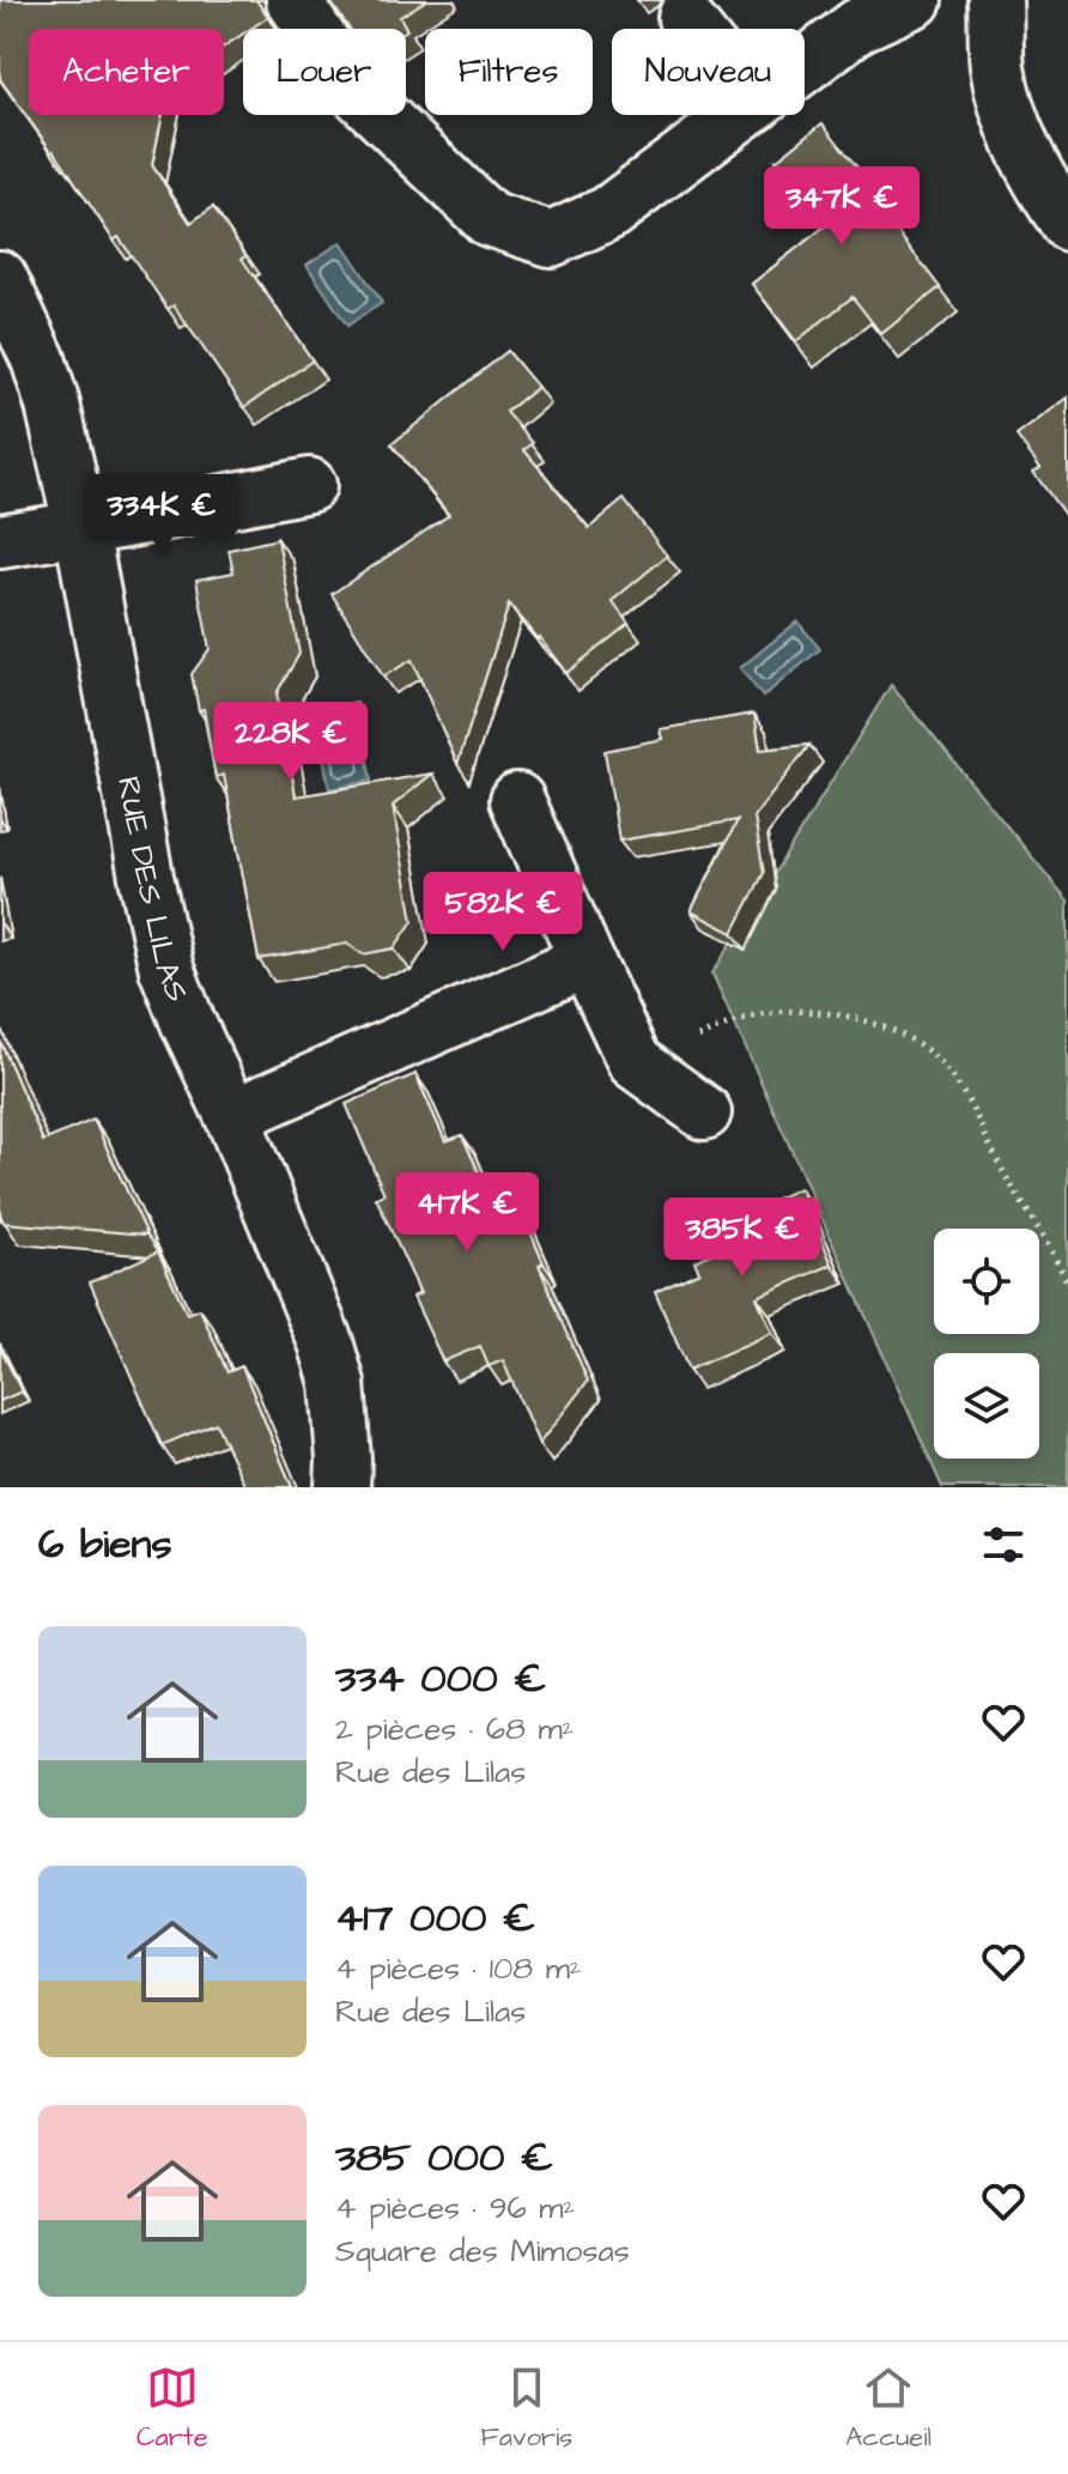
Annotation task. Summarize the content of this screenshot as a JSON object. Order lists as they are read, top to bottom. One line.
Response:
{"streets":{"street":["RUE DES LILAS"]},"page":{"chip":["Acheter","Louer","Filtres","Nouveau"],"price":["347K €","334K €","228K €","582K €","417K €","385K €"],"heading":"6 biens","list":[{"name":"334 000 €","note":"2 pièces · 68 m² · Rue des Lilas"},{"name":"417 000 €","note":"4 pièces · 108 m² · Rue des Lilas"},{"name":"385 000 €","note":"4 pièces · 96 m² · Square des Mimosas"}],"tabs":["Carte","Favoris","Accueil"]}}
